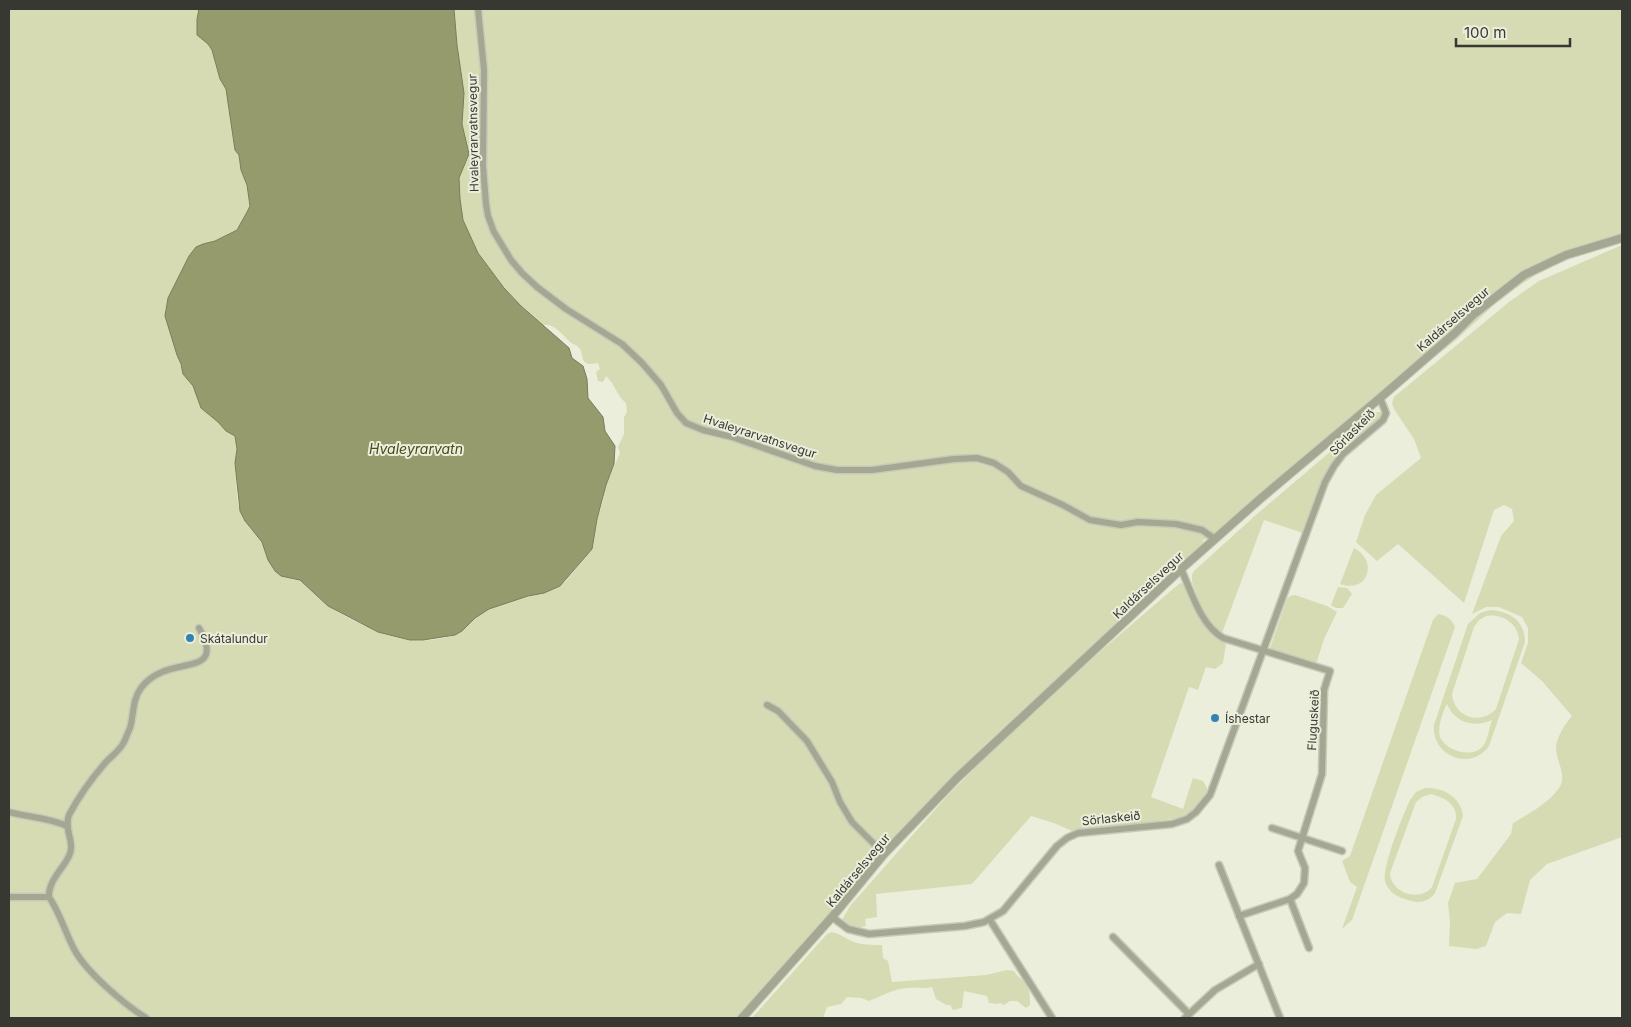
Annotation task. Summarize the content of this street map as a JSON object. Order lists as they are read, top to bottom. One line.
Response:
{"streets":{"street":["Hvaleyrarvatnsvegur","Kaldárselsvegur","Sörlaskeið","Fluguskeið"]},"crossings":[["Hvaleyrarvatnsvegur","Kaldárselsvegur"],["Kaldárselsvegur","Sörlaskeið"],["Sörlaskeið","Fluguskeið"]],"water":["Hvaleyrarvatn"],"places":["Skátalundur","Íshestar"],"scale_bar":"100 m"}
